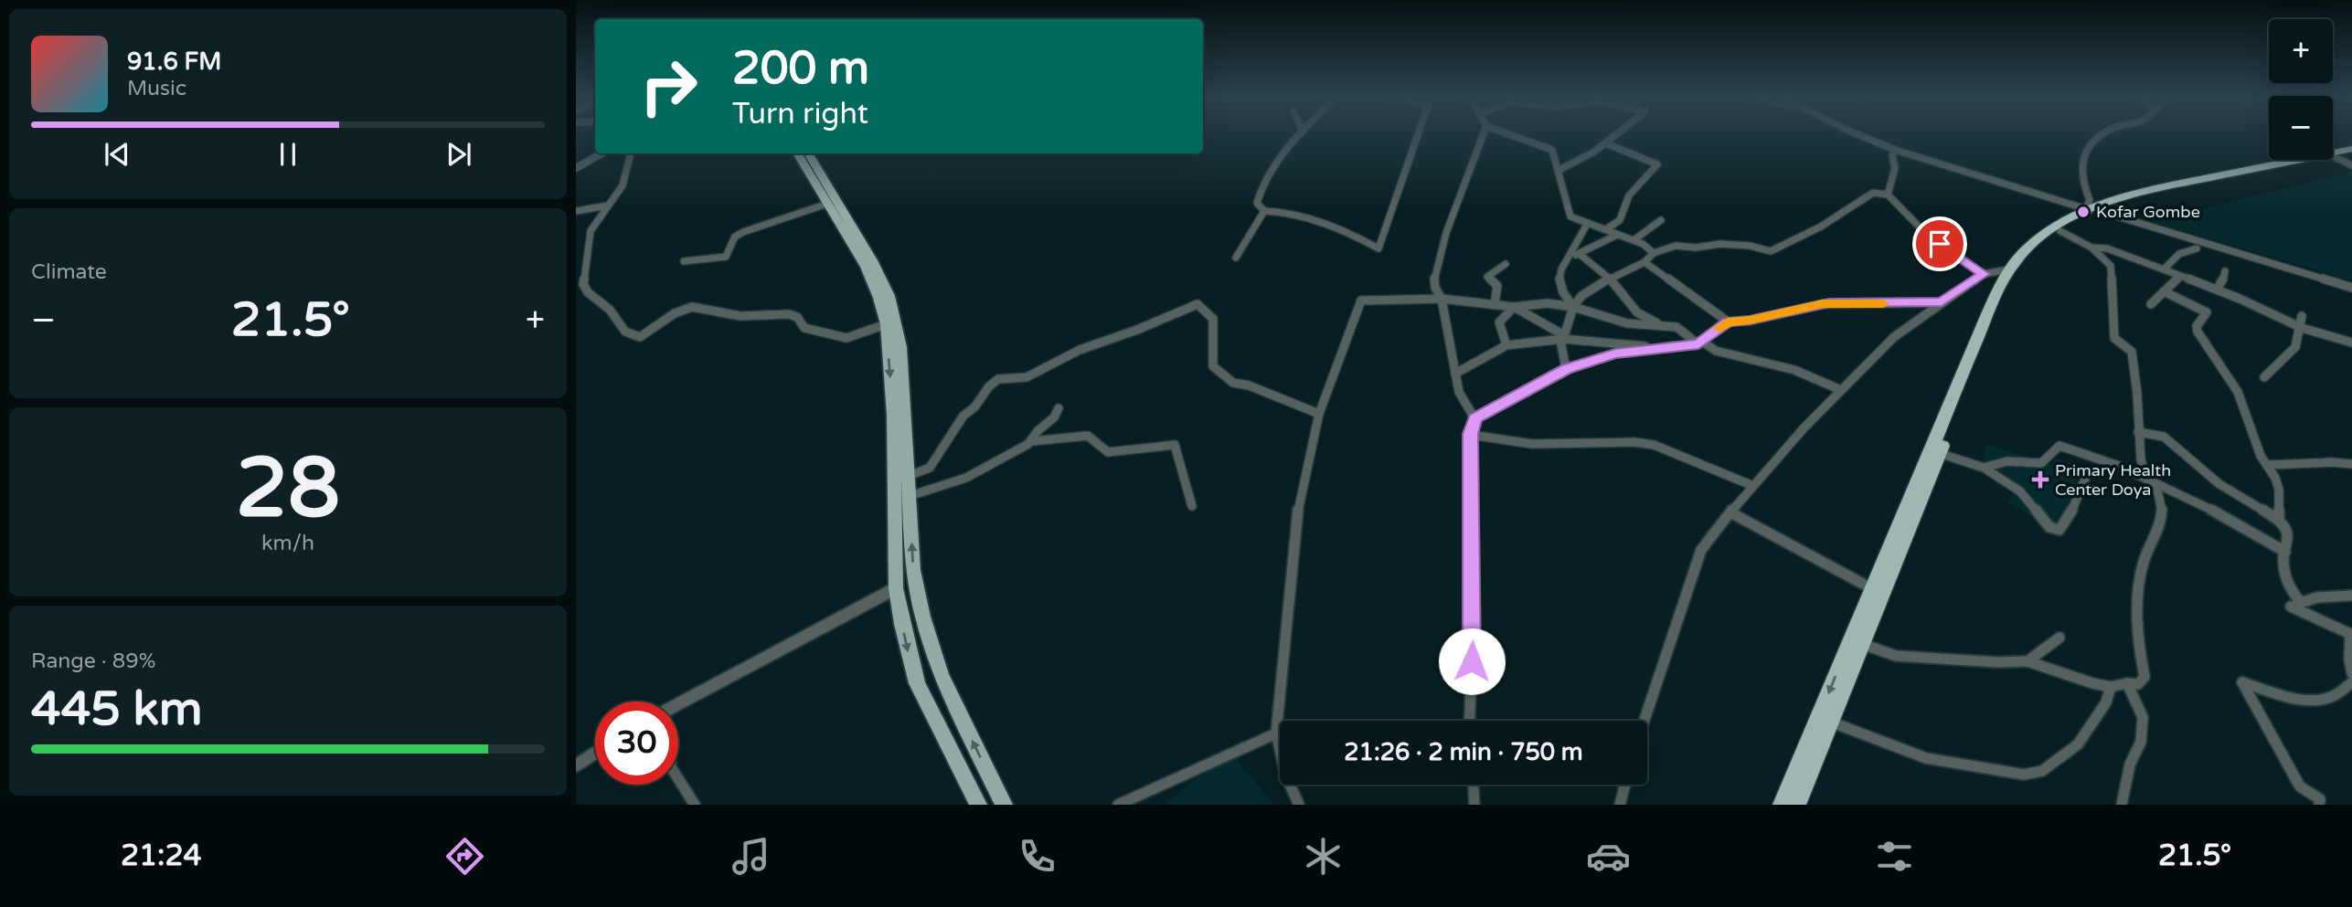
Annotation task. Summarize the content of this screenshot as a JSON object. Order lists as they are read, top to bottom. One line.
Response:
{"places":{"other":["Kofar Gombe"],"health":["Primary Health Center Doya"]},"page":{"map_buttons":["+","−"],"turn":["200 m","Turn right"],"song":["91.6 FM","Music"],"tile":["Climate",["28","km/h"],["Range · 89%","445 km"]],"heat":["−","21.5°","+"],"limit":"30","trip":"21:26 · 2 min · 750 m","tabs":["21:24","21.5°"]}}
